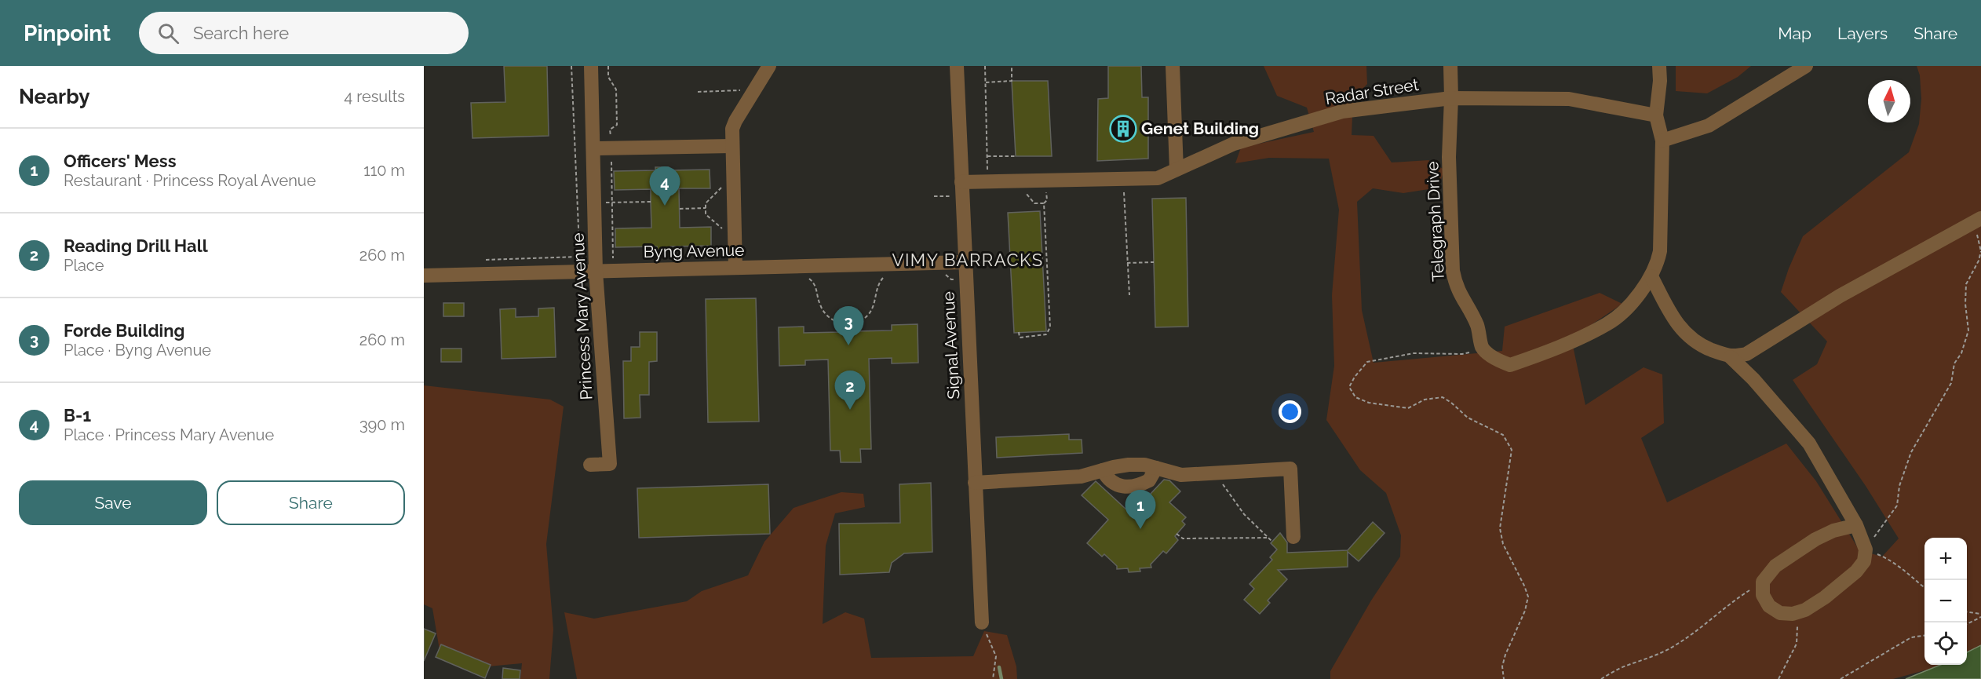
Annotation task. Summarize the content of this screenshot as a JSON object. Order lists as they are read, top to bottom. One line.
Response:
{"streets":{"street":["Radar Street","Telegraph Drive","Byng Avenue","Princess Mary Avenue","Signal Avenue"]},"crossings":[["Radar Street","Telegraph Drive"],["Radar Street","Signal Avenue"],["Byng Avenue","Princess Mary Avenue"],["Byng Avenue","Signal Avenue"]],"districts":["VIMY BARRACKS"],"places":{"building":["Genet Building"]},"north":"top","page":{"header":"Pinpoint","search":"Search here","nav":["Map","Layers","Share"],"heading":["Nearby","4 results"],"list":[{"mark":"1","name":"Officers' Mess","note":"Restaurant · Princess Royal Avenue","value":"110 m"},{"mark":"2","name":"Reading Drill Hall","note":"Place","value":"260 m"},{"mark":"3","name":"Forde Building","note":"Place · Byng Avenue","value":"260 m"},{"mark":"4","name":"B-1","note":"Place · Princess Mary Avenue","value":"390 m"}],"pins":["4","3","2","1"],"buttons":["Save","Share"],"map_buttons":["+","−"]}}
